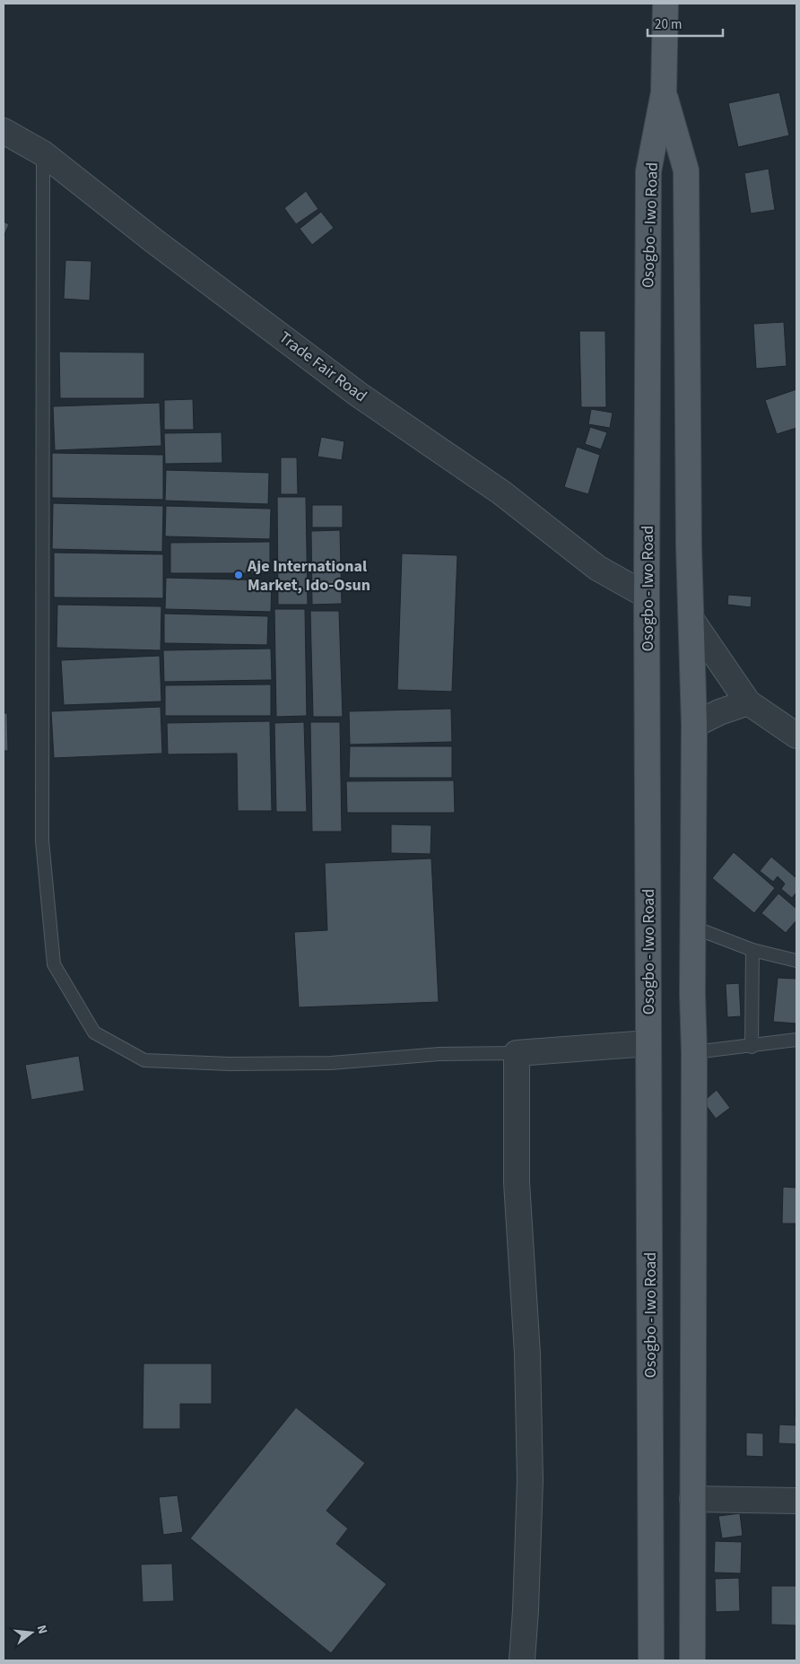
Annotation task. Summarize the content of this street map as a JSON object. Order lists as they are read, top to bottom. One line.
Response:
{"streets":{"main road":["Osogbo - Iwo Road"],"street":["Trade Fair Road"]},"crossings":[["Osogbo - Iwo Road","Trade Fair Road"]],"places":["Aje International Market, Ido-Osun"],"scale_bar":"20 m","north":"right"}
